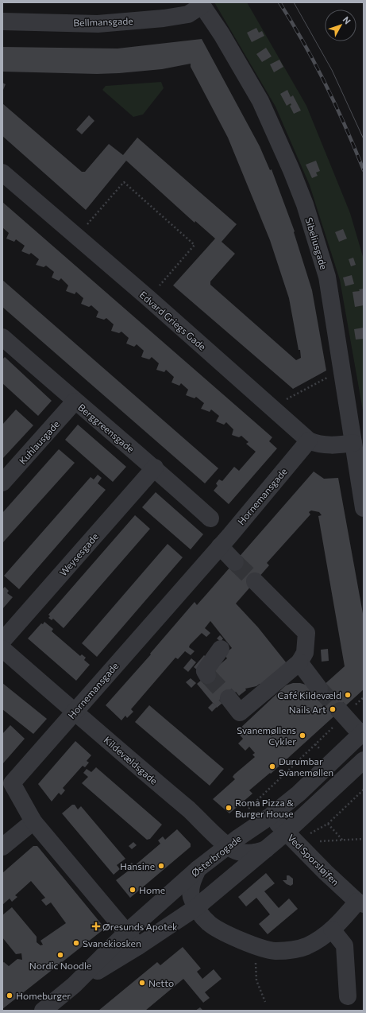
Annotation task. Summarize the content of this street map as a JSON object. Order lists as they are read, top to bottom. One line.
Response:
{"streets":{"street":["Bellmansgade","Sibeliusgade","Edvard Griegs Gade","Berggreensgade","Kuhlausgade","Hornemansgade","Weysesgade","Kildevældsgade","Østerbrogade","Ved Sporsløjfen"]},"crossings":[["Bellmansgade","Sibeliusgade"],["Sibeliusgade","Edvard Griegs Gade"],["Edvard Griegs Gade","Hornemansgade"],["Berggreensgade","Kuhlausgade"],["Berggreensgade","Weysesgade"],["Hornemansgade","Kildevældsgade"],["Hornemansgade","Østerbrogade"],["Kildevældsgade","Østerbrogade"],["Østerbrogade","Ved Sporsløjfen"]],"places":{"other":["Café Kildevæld","Nails Art","Svanemøllens Cykler","Durumbar Svanemøllen","Roma Pizza & Burger House","Hansine","Home","Svanekiosken","Nordic Noodle","Netto","Homeburger"],"health":["Øresunds Apotek"]},"north":"top right"}
